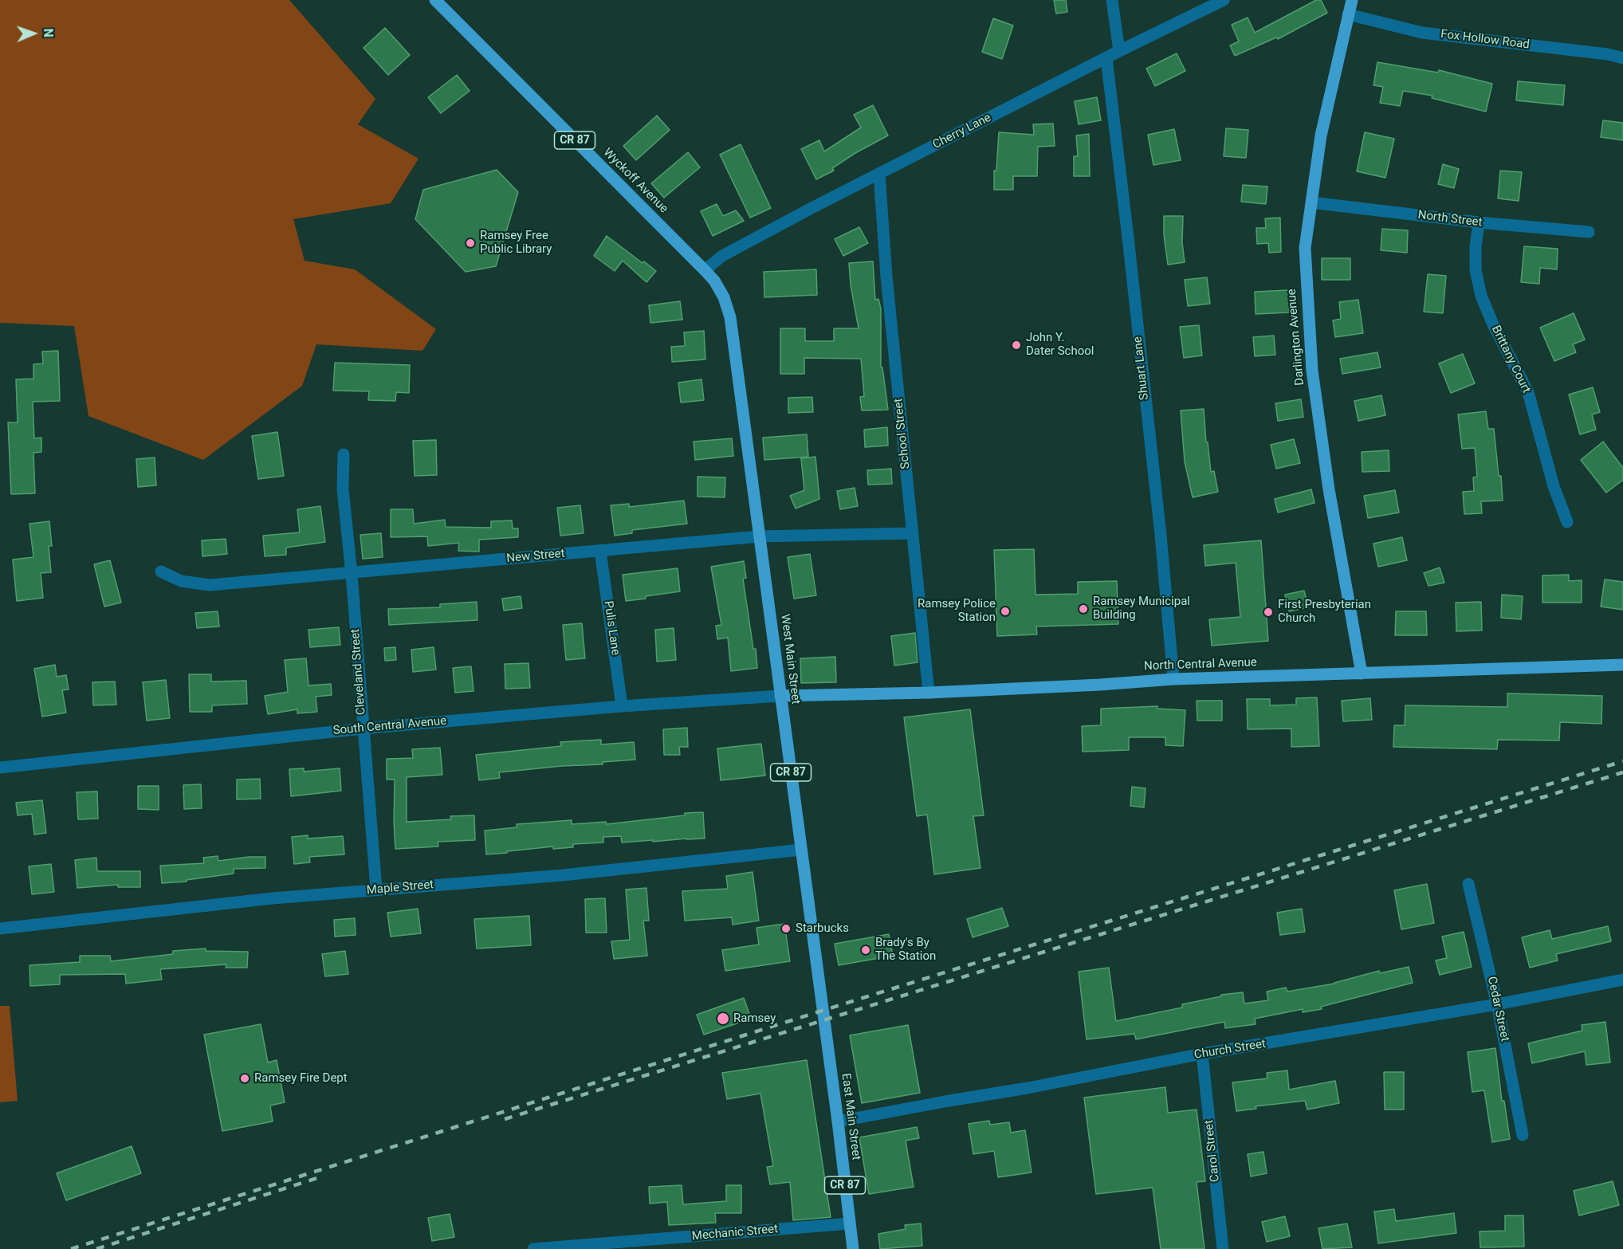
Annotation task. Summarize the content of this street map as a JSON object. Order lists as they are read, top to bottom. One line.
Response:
{"streets":{"main road":["CR 87","Wyckoff Avenue","Darlington Avenue","West Main Street","North Central Avenue","East Main Street"],"street":["Fox Hollow Road","Cherry Lane","North Street","Brittany Court","Shuart Lane","School Street","New Street","Pulis Lane","Cleveland Street","South Central Avenue","Maple Street","Cedar Street","Church Street","Carol Street","Mechanic Street"]},"crossings":[["Fox Hollow Road","Darlington Avenue"],["Cherry Lane","Wyckoff Avenue"],["Cherry Lane","Shuart Lane"],["Cherry Lane","School Street"],["Wyckoff Avenue","West Main Street"],["North Street","Darlington Avenue"],["North Street","Brittany Court"],["Darlington Avenue","North Central Avenue"],["Shuart Lane","North Central Avenue"],["School Street","New Street"],["School Street","North Central Avenue"],["New Street","Pulis Lane"],["New Street","West Main Street"],["New Street","Cleveland Street"],["Pulis Lane","South Central Avenue"],["West Main Street","North Central Avenue"],["West Main Street","South Central Avenue"],["West Main Street","Maple Street"],["West Main Street","East Main Street"],["North Central Avenue","South Central Avenue"],["Cleveland Street","South Central Avenue"],["Cleveland Street","Maple Street"],["Cedar Street","Church Street"],["Church Street","East Main Street"],["Church Street","Carol Street"],["East Main Street","Mechanic Street"]],"places":["Ramsey Free Public Library","John Y. Dater School","Ramsey Municipal Building","Ramsey Police Station","First Presbyterian Church","Starbucks","Brady's By The Station","Ramsey","Ramsey Fire Dept"],"north":"right"}
